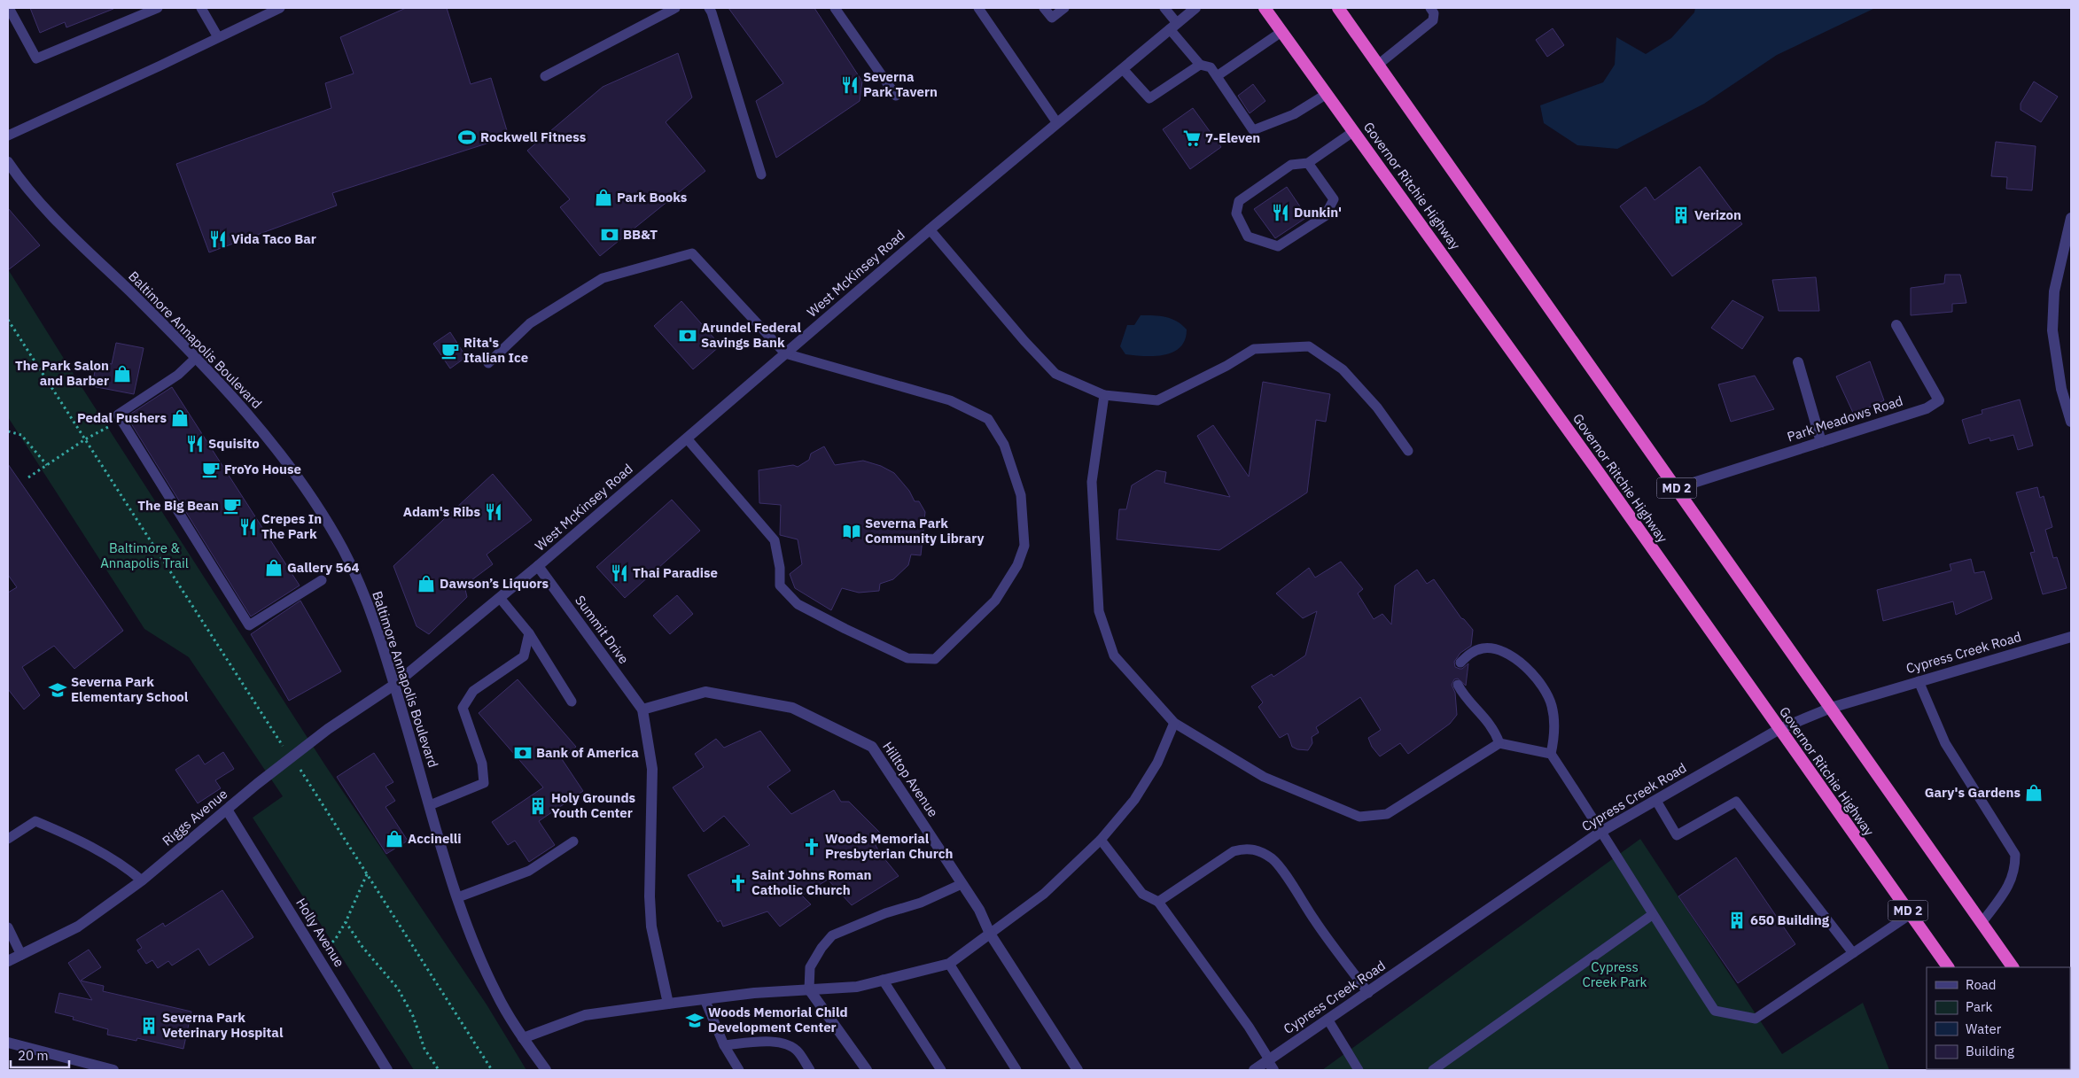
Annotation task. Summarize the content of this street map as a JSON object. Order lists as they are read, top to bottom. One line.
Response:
{"streets":{"highway":["Governor Ritchie Highway","MD 2"],"street":["West McKinsey Road","Baltimore Annapolis Boulevard","Park Meadows Road","Summit Drive","Cypress Creek Road","Hilltop Avenue","Riggs Avenue","Holly Avenue"]},"crossings":[["Governor Ritchie Highway","Cypress Creek Road"],["West McKinsey Road","Baltimore Annapolis Boulevard"],["West McKinsey Road","Summit Drive"],["West McKinsey Road","Riggs Avenue"],["Baltimore Annapolis Boulevard","Riggs Avenue"],["Park Meadows Road","MD 2"],["MD 2","Cypress Creek Road"],["Summit Drive","Hilltop Avenue"],["Riggs Avenue","Holly Avenue"]],"parks":["Baltimore & Annapolis Trail","Cypress Creek Park"],"places":{"restaurant":["Severna Park Tavern","Dunkin'","Vida Taco Bar","Squisito","Adam's Ribs","Crepes In The Park","Thai Paradise"],"sports":["Rockwell Fitness"],"supermarket":["7-Eleven"],"shop":["Park Books","The Park Salon and Barber","Pedal Pushers","Gallery 564","Dawson’s Liquors","Gary's Gardens","Accinelli"],"building":["Verizon","Holy Grounds Youth Center","650 Building","Severna Park Veterinary Hospital"],"bank":["BB&T","Arundel Federal Savings Bank","Bank of America"],"cafe":["Rita's Italian Ice","FroYo House","The Big Bean"],"library":["Severna Park Community Library"],"school or university":["Severna Park Elementary School","Woods Memorial Child Development Center"],"church":["Woods Memorial Presbyterian Church","Saint Johns Roman Catholic Church"]},"legend":["Road","Park","Water","Building"],"scale_bar":"20 m"}
